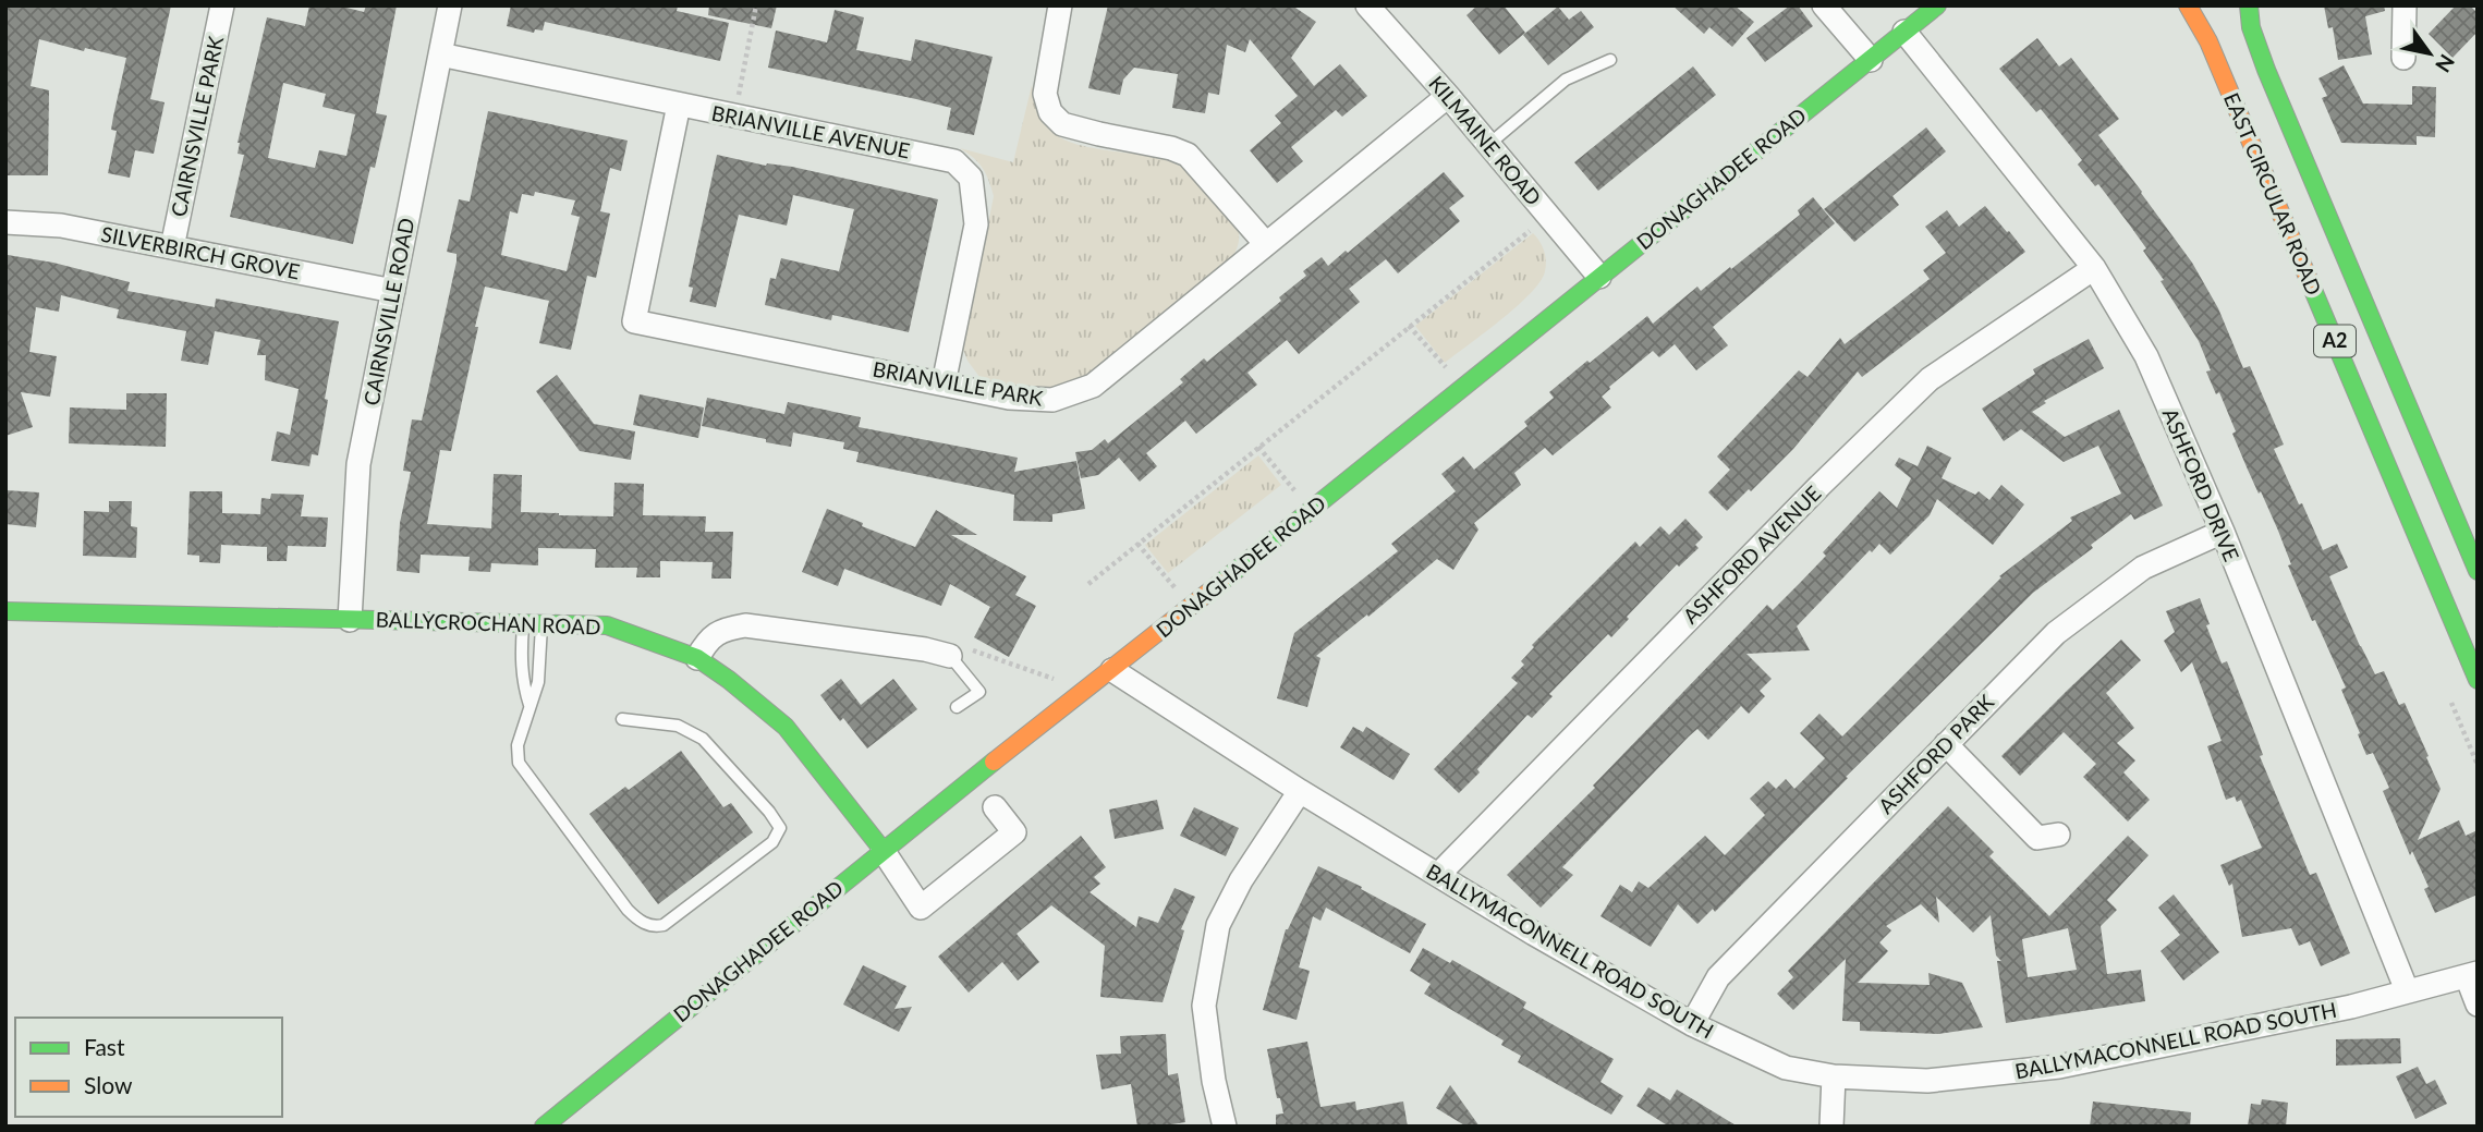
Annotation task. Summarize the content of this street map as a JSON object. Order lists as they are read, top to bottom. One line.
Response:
{"streets":{"main road":["DONAGHADEE ROAD","EAST CIRCULAR ROAD","A2","BALLYCROCHAN ROAD"],"street":["CAIRNSVILLE PARK","BRIANVILLE AVENUE","KILMAINE ROAD","SILVERBIRCH GROVE","CAIRNSVILLE ROAD","BRIANVILLE PARK","ASHFORD DRIVE","ASHFORD AVENUE","ASHFORD PARK","BALLYMACONNELL ROAD SOUTH"]},"crossings":[["CAIRNSVILLE PARK","SILVERBIRCH GROVE"],["BRIANVILLE AVENUE","CAIRNSVILLE ROAD"],["BRIANVILLE AVENUE","BRIANVILLE PARK"],["KILMAINE ROAD","DONAGHADEE ROAD"],["KILMAINE ROAD","BRIANVILLE PARK"],["DONAGHADEE ROAD","ASHFORD DRIVE"],["DONAGHADEE ROAD","BALLYCROCHAN ROAD"],["DONAGHADEE ROAD","BALLYMACONNELL ROAD SOUTH"],["SILVERBIRCH GROVE","CAIRNSVILLE ROAD"],["CAIRNSVILLE ROAD","BALLYCROCHAN ROAD"],["ASHFORD DRIVE","ASHFORD AVENUE"],["ASHFORD DRIVE","ASHFORD PARK"],["ASHFORD DRIVE","BALLYMACONNELL ROAD SOUTH"],["ASHFORD AVENUE","BALLYMACONNELL ROAD SOUTH"],["ASHFORD PARK","BALLYMACONNELL ROAD SOUTH"]],"legend":["Fast","Slow"],"north":"bottom right"}
